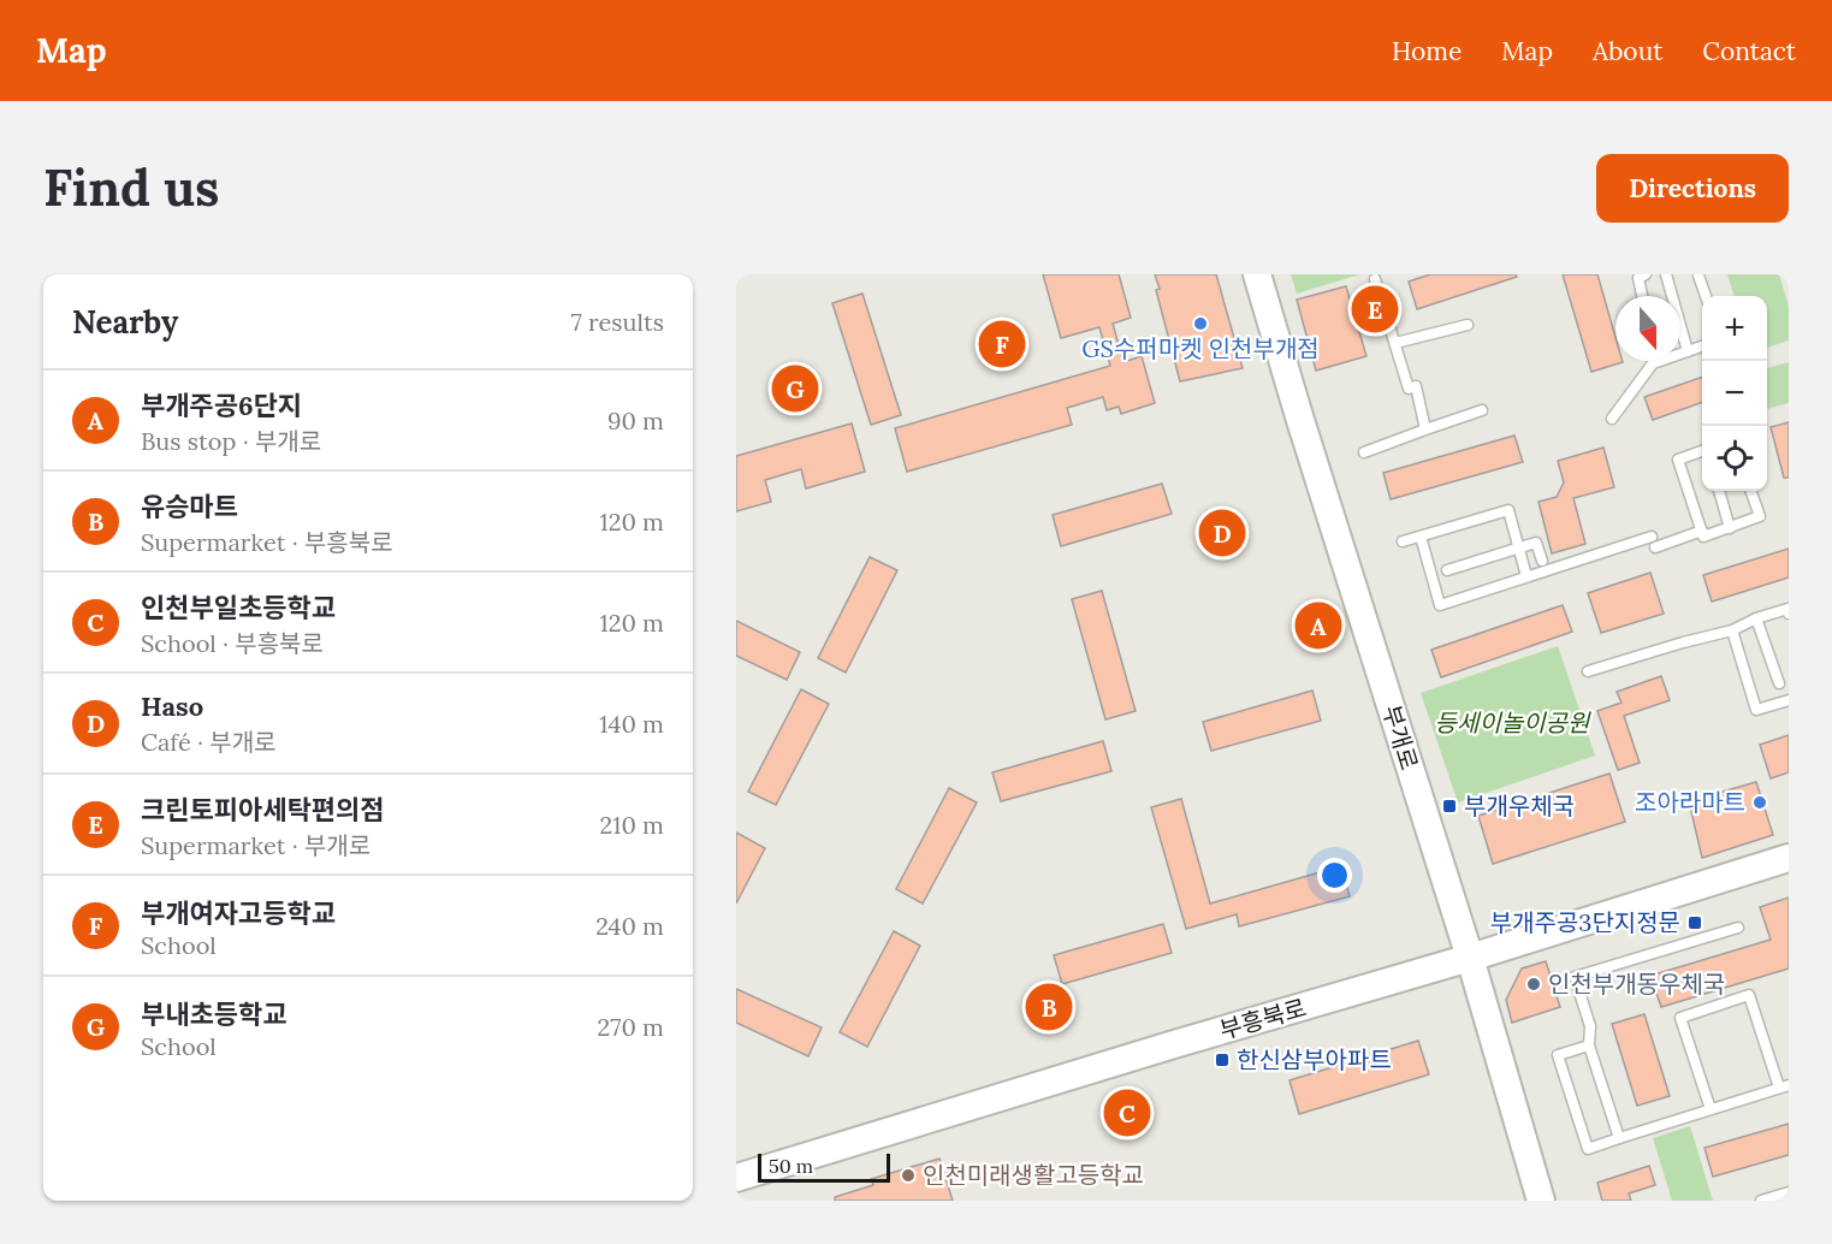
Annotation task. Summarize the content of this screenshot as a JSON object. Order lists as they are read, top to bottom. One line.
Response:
{"streets":{"street":["부개로","부흥북로"]},"crossings":[["부개로","부흥북로"]],"parks":["등세이놀이공원"],"places":{"other":["GS수퍼마켓 인천부개점","조아라마트","인천부개동우체국","인천미래생활고등학교"],"transit":["부개우체국","부개주공3단지정문","한신삼부아파트"]},"scale_bar":"50 m","north":"bottom","page":{"header":"Map","nav":["Home","Map","About","Contact"],"buttons":"Directions","title":"Find us","heading":["Nearby","7 results"],"pins":["E","F","G","D","A","B","C"],"map_buttons":["+","−"],"list":[{"mark":"A","name":"부개주공6단지","note":"Bus stop · 부개로","value":"90 m"},{"mark":"B","name":"유승마트","note":"Supermarket · 부흥북로","value":"120 m"},{"mark":"C","name":"인천부일초등학교","note":"School · 부흥북로","value":"120 m"},{"mark":"D","name":"Haso","note":"Café · 부개로","value":"140 m"},{"mark":"E","name":"크린토피아세탁편의점","note":"Supermarket · 부개로","value":"210 m"},{"mark":"F","name":"부개여자고등학교","note":"School","value":"240 m"},{"mark":"G","name":"부내초등학교","note":"School","value":"270 m"}],"scale":"50 m"}}
